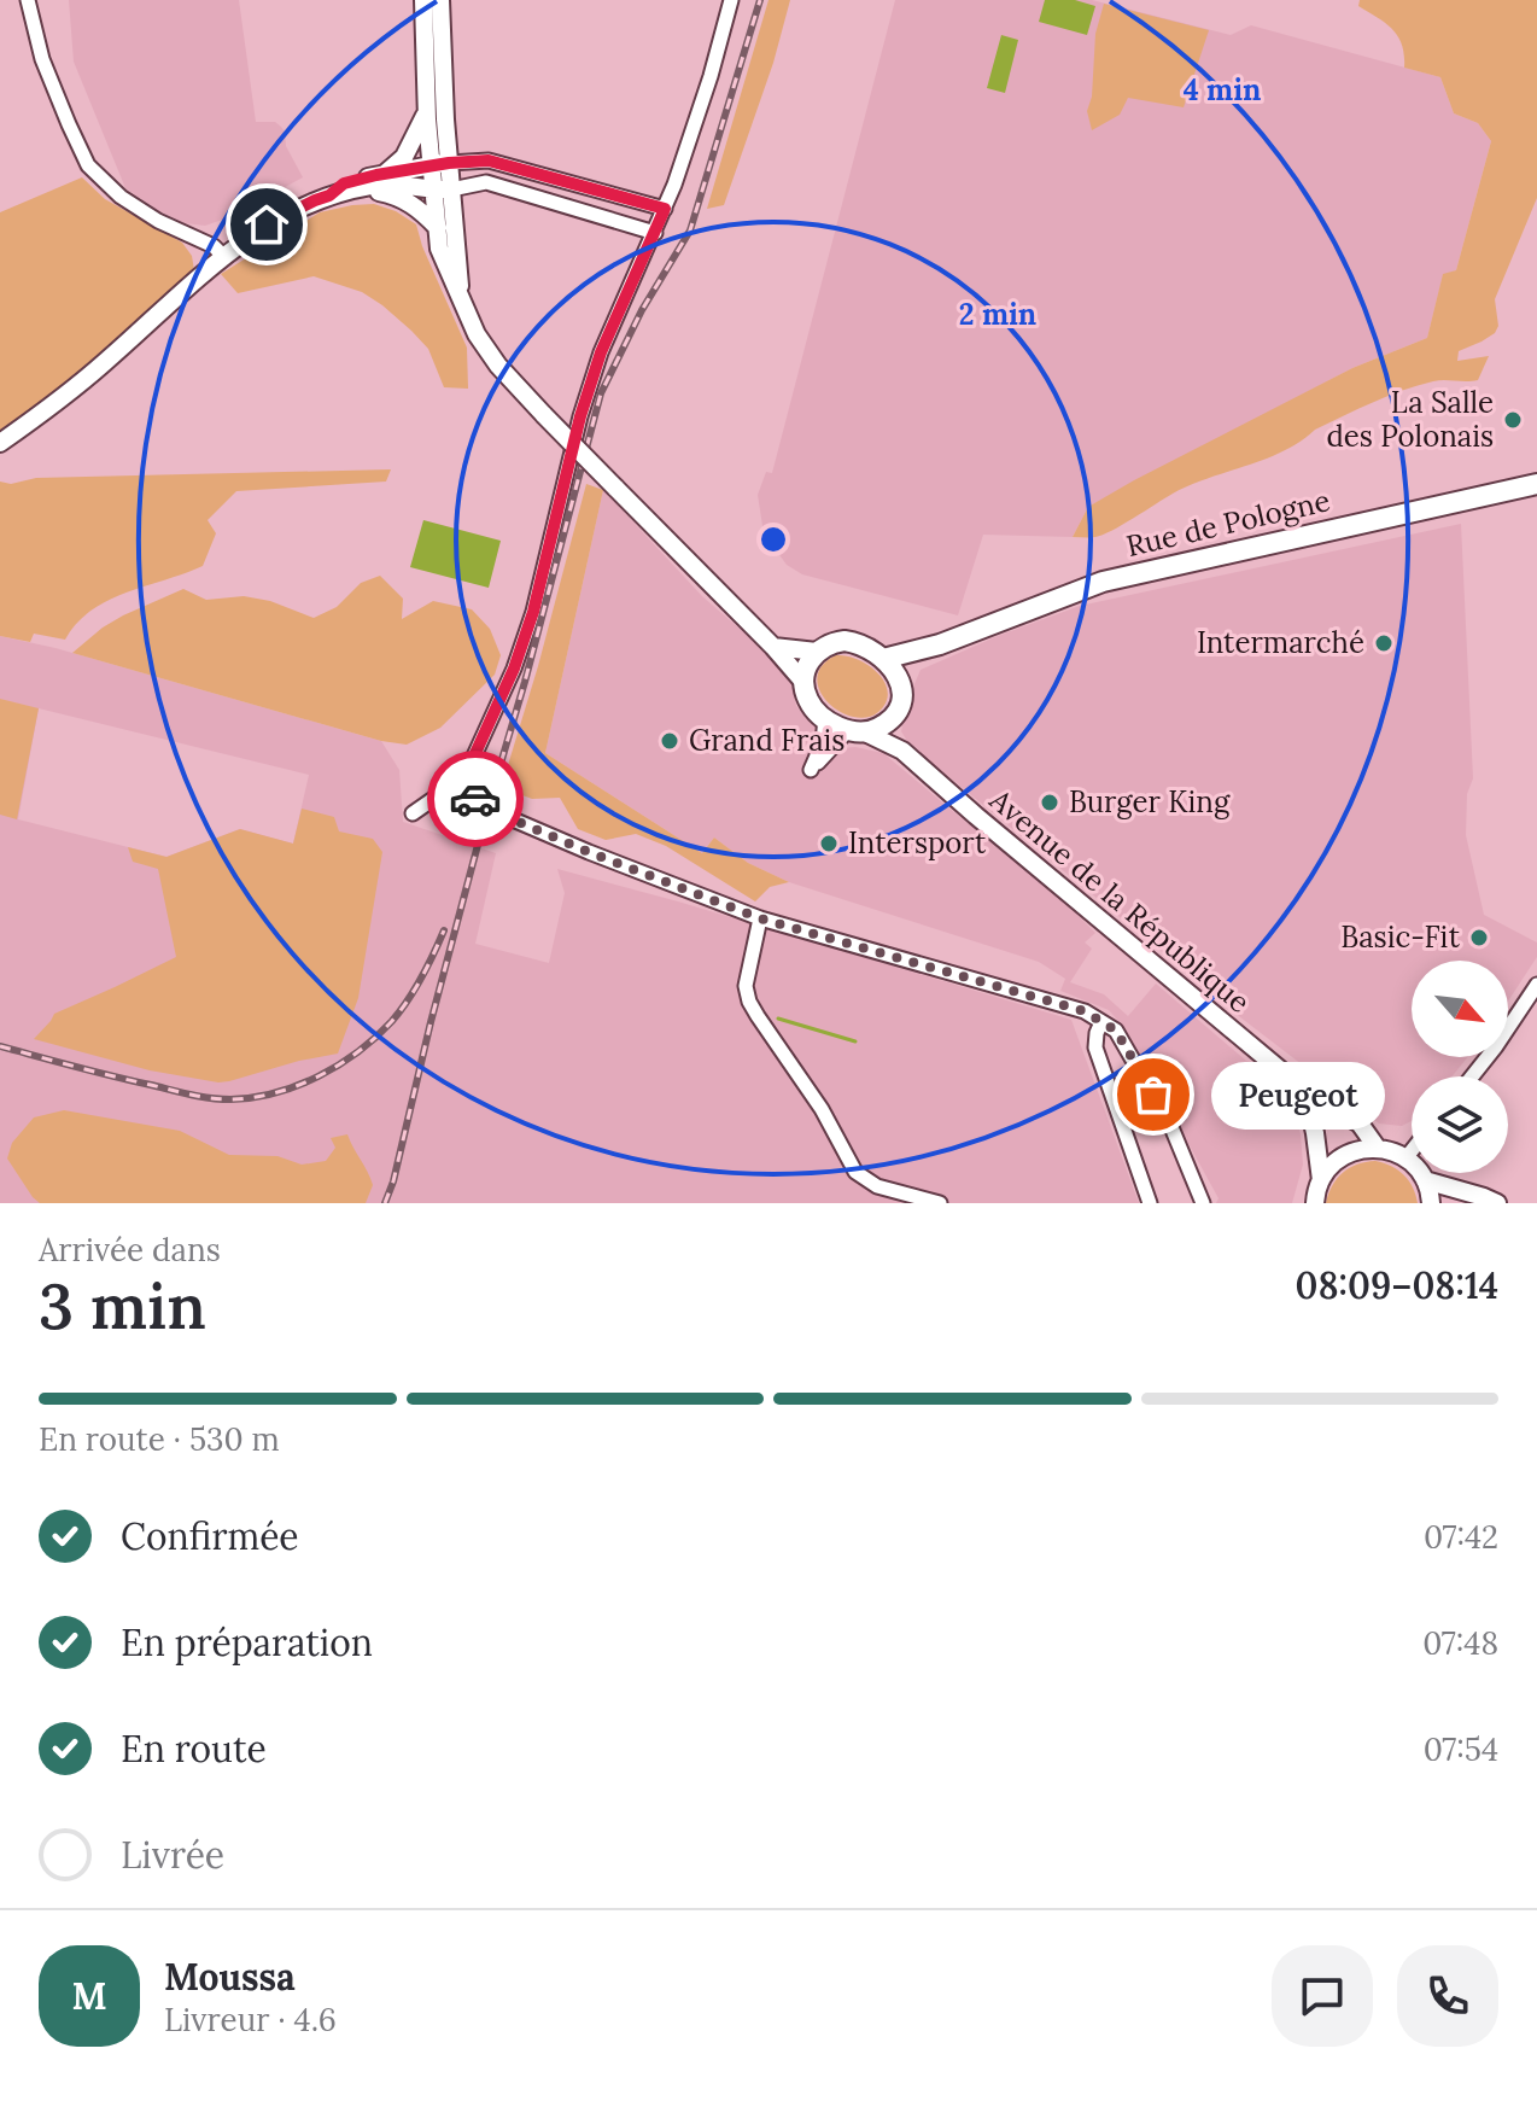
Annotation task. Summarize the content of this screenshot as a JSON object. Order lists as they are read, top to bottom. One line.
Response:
{"streets":{"main road":["Rue de Pologne"],"street":["Avenue de la République"]},"crossings":[["Rue de Pologne","Avenue de la République"]],"places":["La Salle des Polonais","Intermarché","Grand Frais","Burger King","Intersport","Basic-Fit","Peugeot"],"north":"bottom right","page":{"bubble":"Peugeot","heading":["3 min","Arrivée dans","08:09–08:14"],"panel":["Moussa","Livreur · 4.6"],"bar":"En route · 530 m","list":[["Confirmée","07:42"],["En préparation","07:48"],["En route","07:54"],"Livrée"],"round":"M"},"rings":["4 min","2 min"]}
